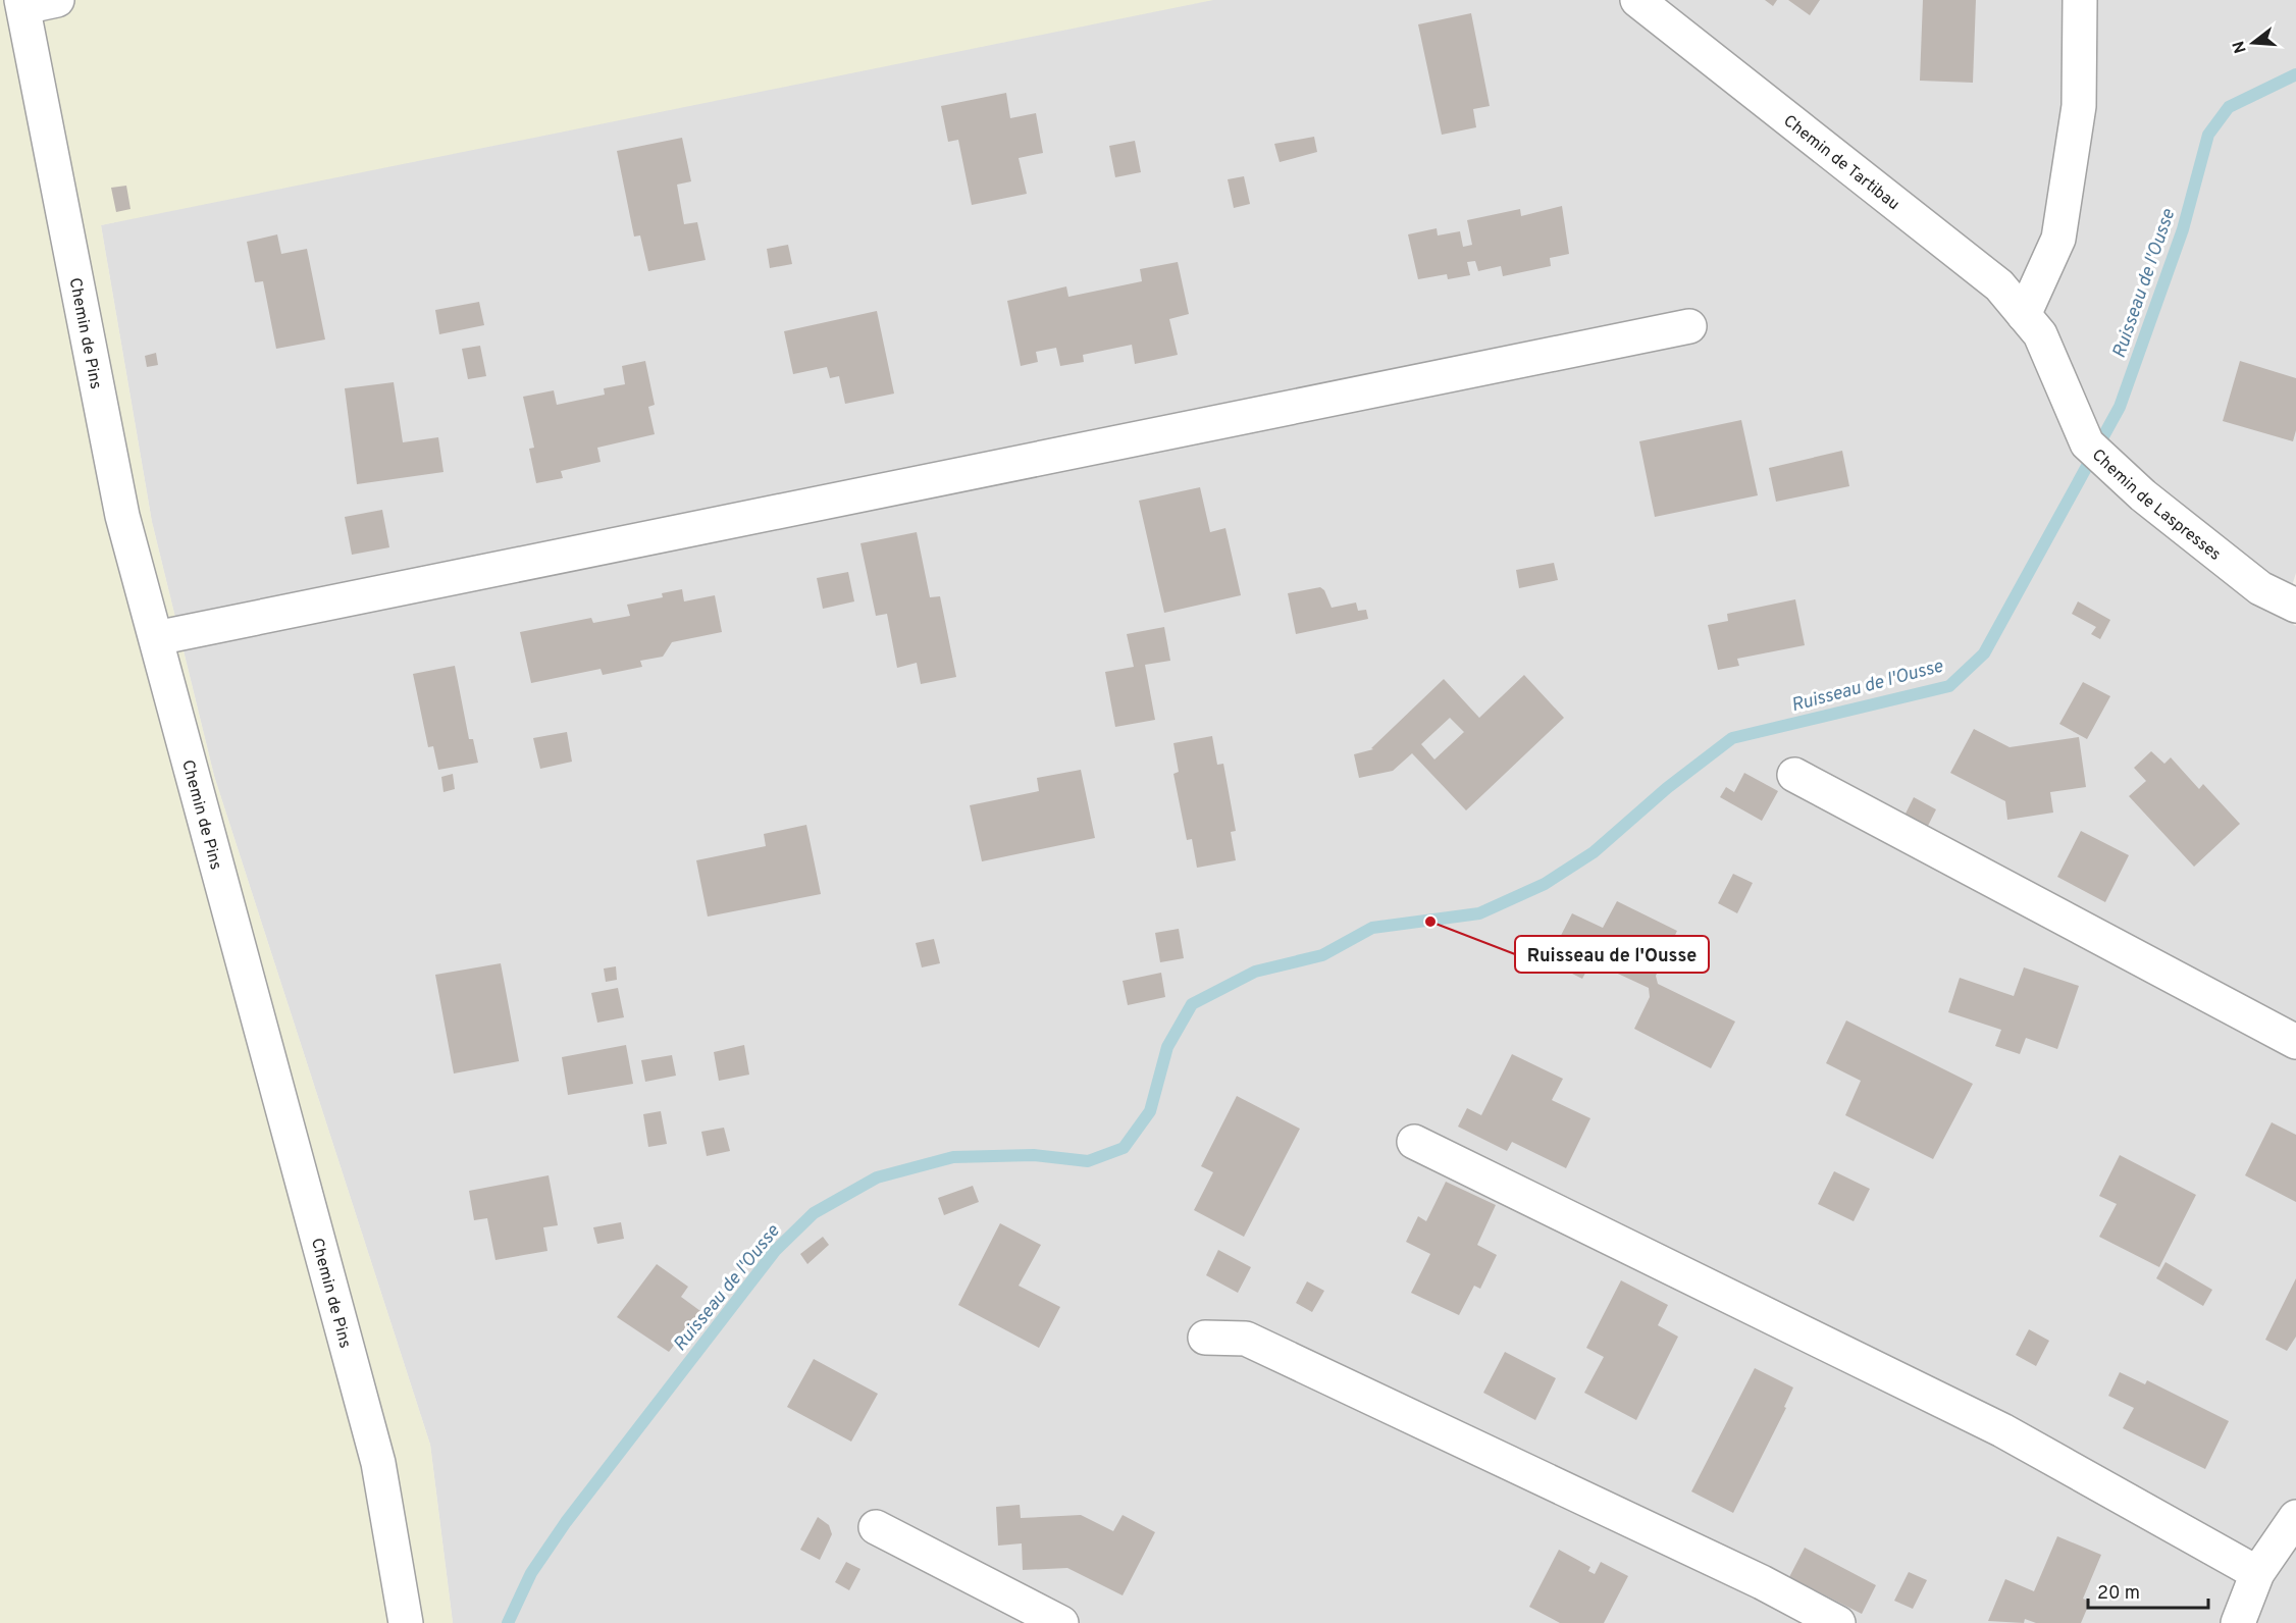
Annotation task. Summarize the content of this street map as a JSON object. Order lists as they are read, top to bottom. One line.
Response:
{"streets":{"street":["Chemin de Tartibau","Chemin de Pins","Chemin de Laspresses"]},"crossings":[["Chemin de Tartibau","Chemin de Laspresses"]],"water":["Ruisseau de l'Ousse"],"places":["Ruisseau de l'Ousse"],"scale_bar":"20 m","north":"left"}
